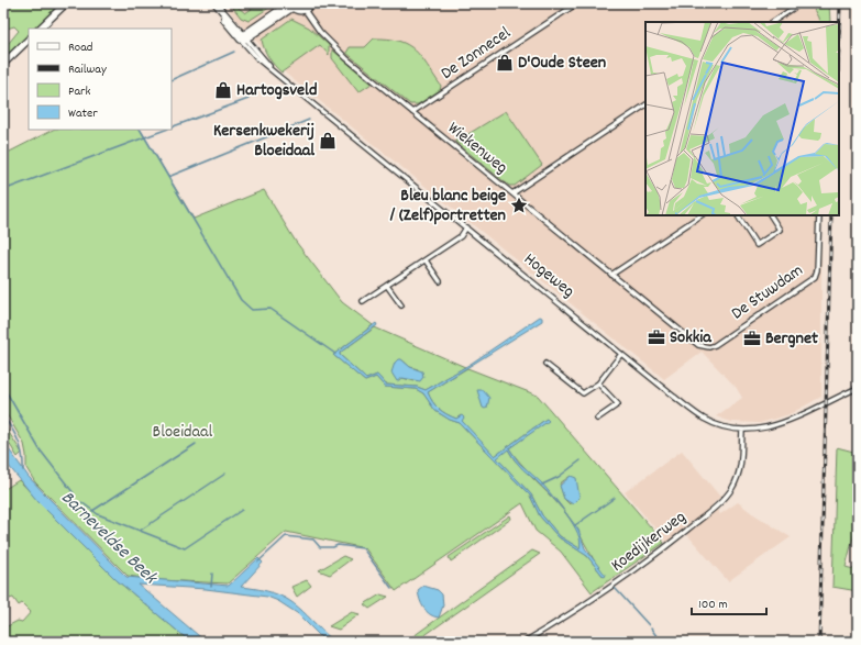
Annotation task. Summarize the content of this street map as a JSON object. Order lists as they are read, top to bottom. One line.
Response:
{"streets":{"street":["De Zonnecel","Wiekenweg","Hogeweg","De Stuwdam","Koedijkerweg"]},"crossings":[["De Zonnecel","Wiekenweg"],["Wiekenweg","De Stuwdam"],["Hogeweg","Koedijkerweg"]],"water":["Barneveldse Beek"],"parks":["Bloeidaal"],"places":{"shop":["D'Oude Steen","Hartogsveld","Kersenkwekerij Bloeidaal"],"place":["Bleu blanc beige / (Zelf)portretten"],"office":["Sokkia","Bergnet"]},"legend":["Road","Railway","Park","Water"],"scale_bar":"100 m"}
